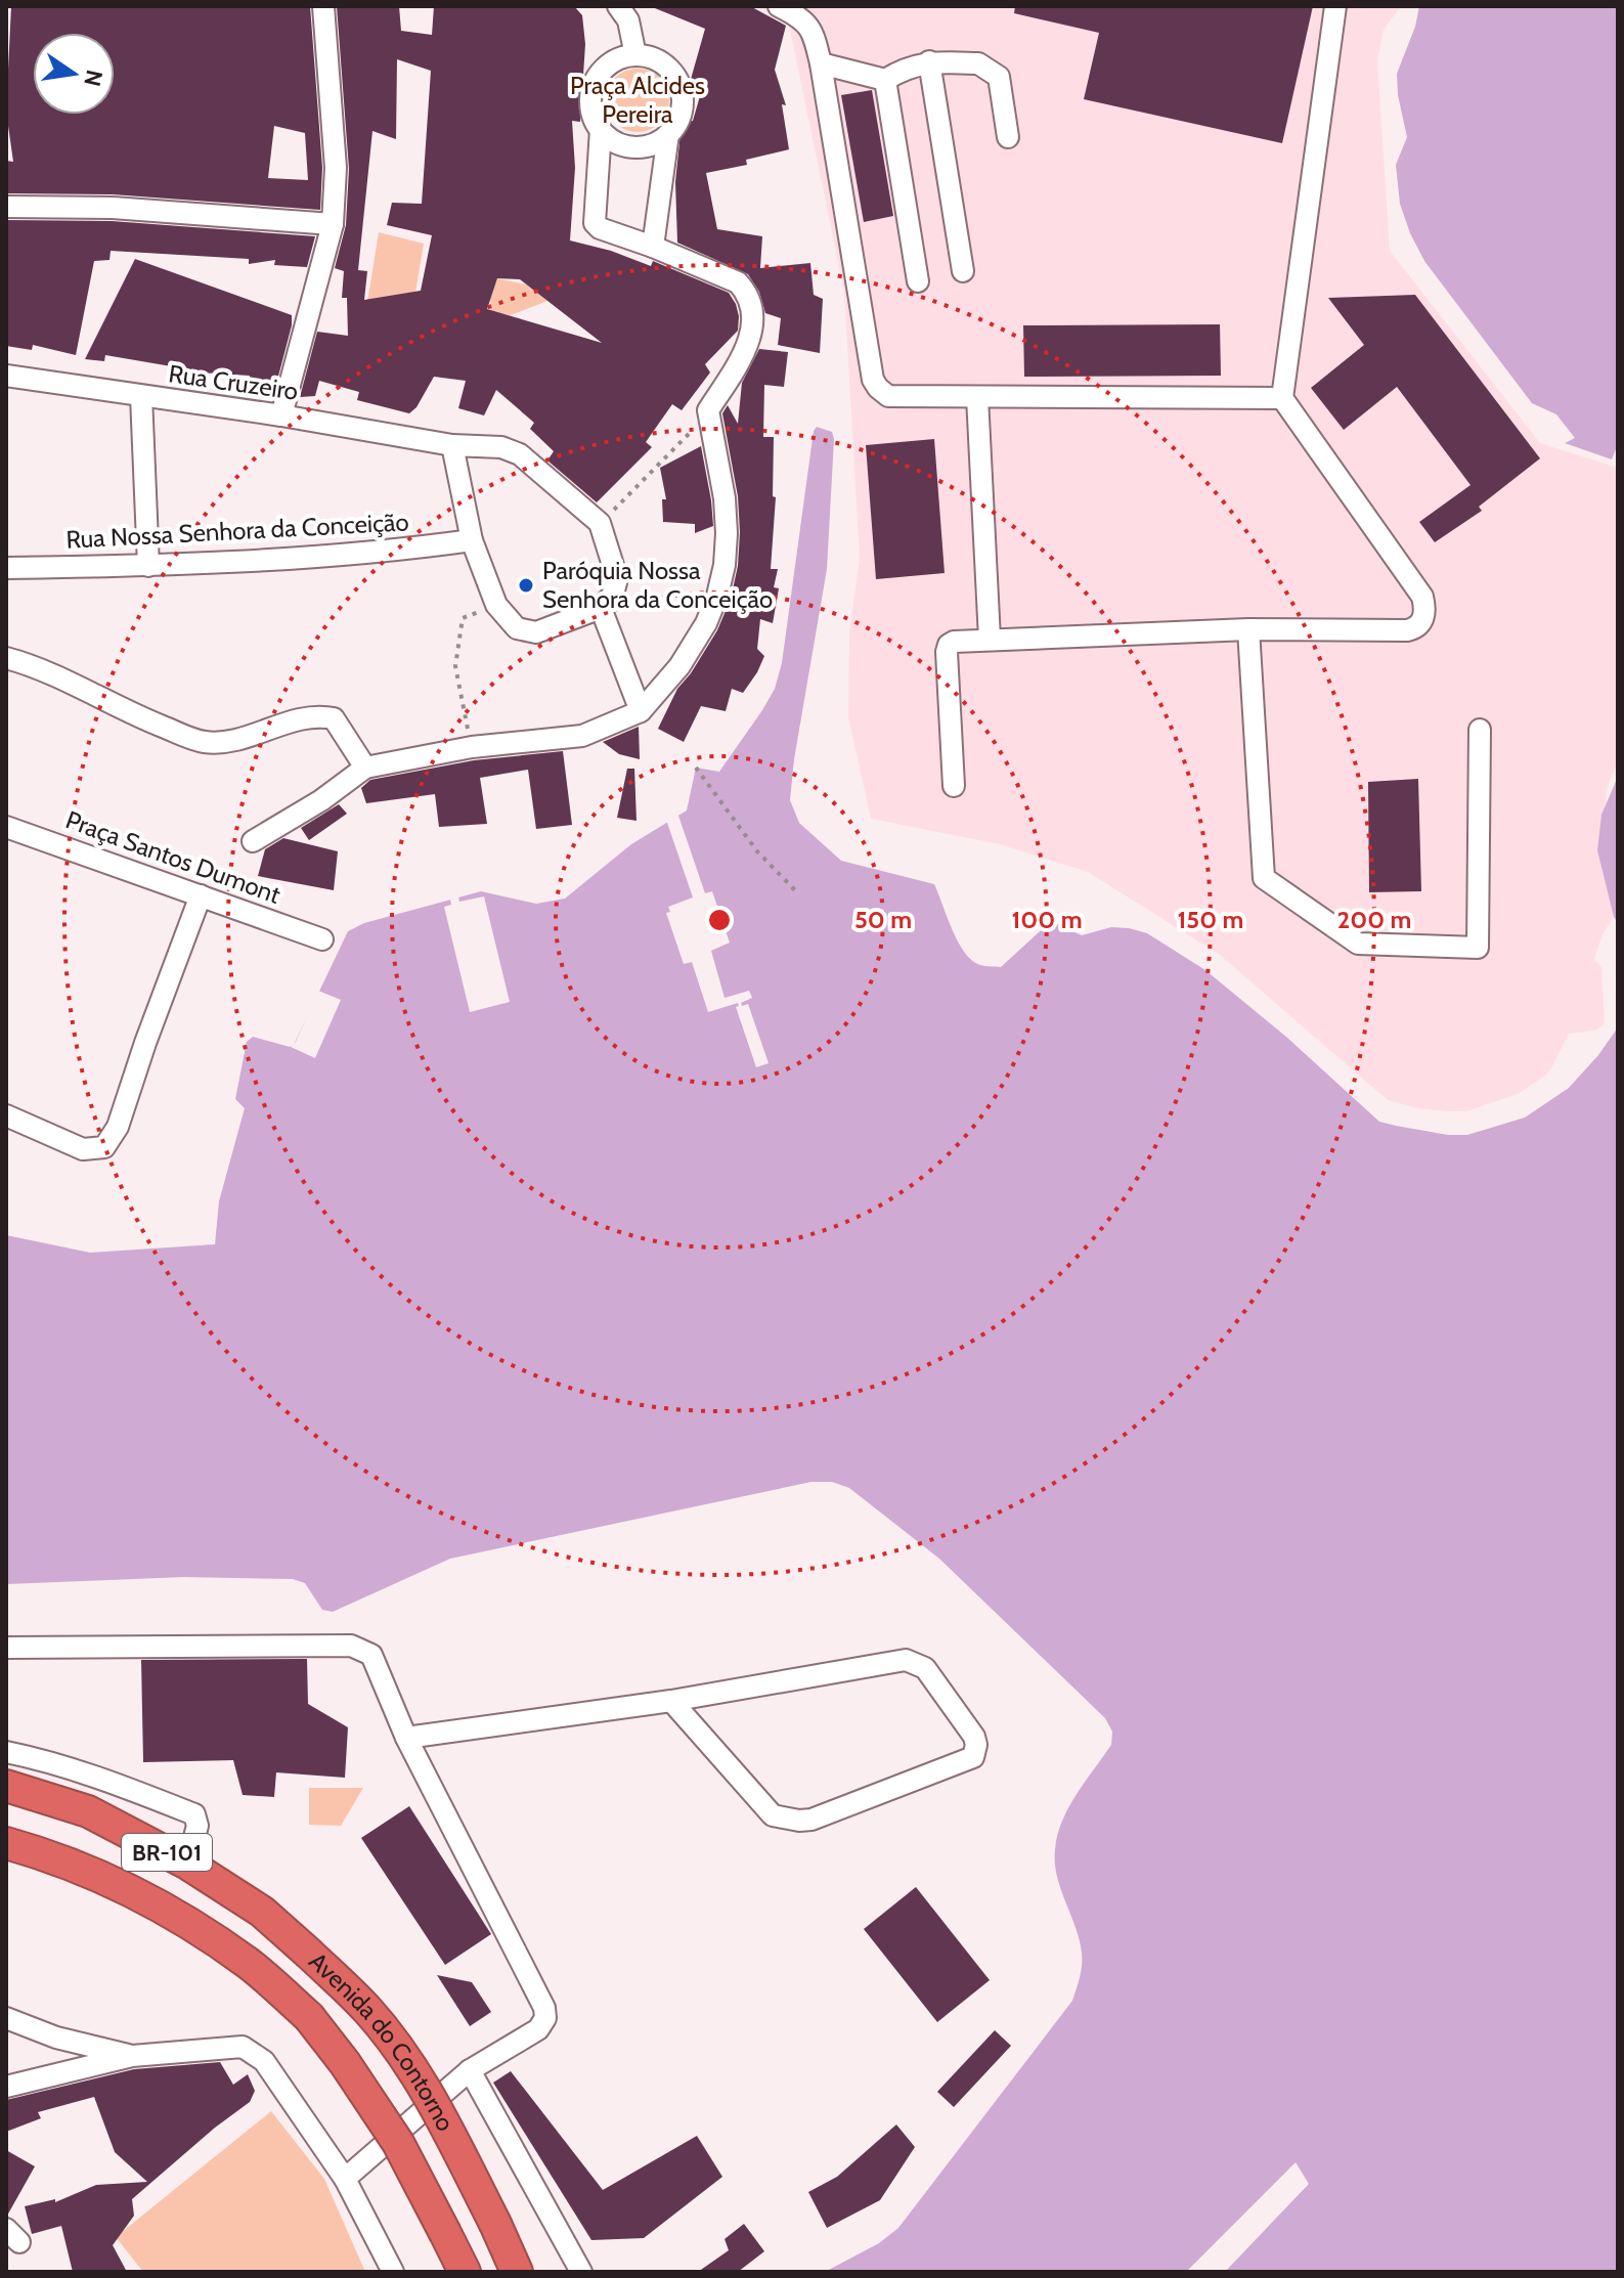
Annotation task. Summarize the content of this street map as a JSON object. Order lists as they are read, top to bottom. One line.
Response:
{"streets":{"highway":["BR-101","Avenida do Contorno"],"street":["Rua Cruzeiro","Rua Nossa Senhora da Conceição","Praça Santos Dumont"]},"parks":["Praça Alcides Pereira"],"places":["Paróquia Nossa Senhora da Conceição"],"north":"right","rings":["50 m","100 m","150 m","200 m"]}
